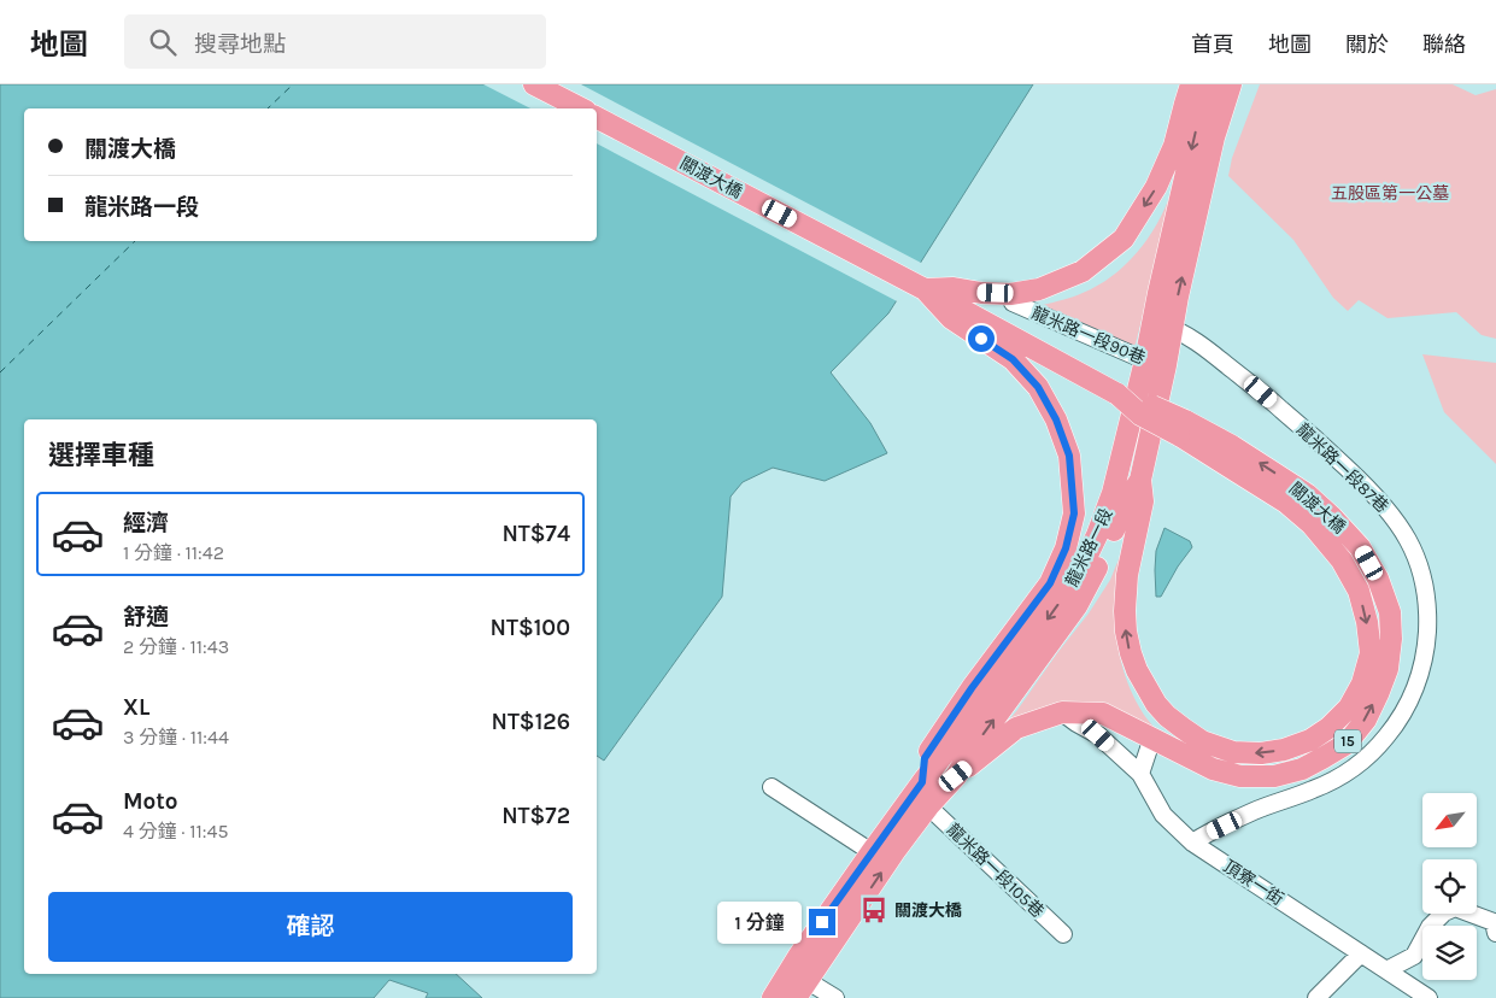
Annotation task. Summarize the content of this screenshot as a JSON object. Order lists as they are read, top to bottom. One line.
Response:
{"streets":{"main road":["關渡大橋","龍米路一段","15"],"street":["龍米路一段90巷","龍米路一段87巷","龍米路一段105巷","頂寮一街"]},"crossings":[["關渡大橋","龍米路一段"],["關渡大橋","頂寮一街"],["龍米路一段90巷","龍米路一段"],["龍米路一段87巷","龍米路一段"],["龍米路一段87巷","頂寮一街"],["龍米路一段","龍米路一段105巷"]],"parks":["五股區第一公墓"],"places":{"bus stop":["關渡大橋"]},"north":"bottom left","page":{"header":"地圖","search":"搜尋地點","nav":["首頁","地圖","關於","聯絡"],"banner":["關渡大橋","龍米路一段"],"heading":"選擇車種","list":[{"name":"經濟","note":"1 分鐘 · 11:42","value":"NT$74"},{"name":"舒適","note":"2 分鐘 · 11:43","value":"NT$100"},{"name":"XL","note":"3 分鐘 · 11:44","value":"NT$126"},{"name":"Moto","note":"4 分鐘 · 11:45","value":"NT$72"}],"buttons":"確認","bubble":"1 分鐘"}}
